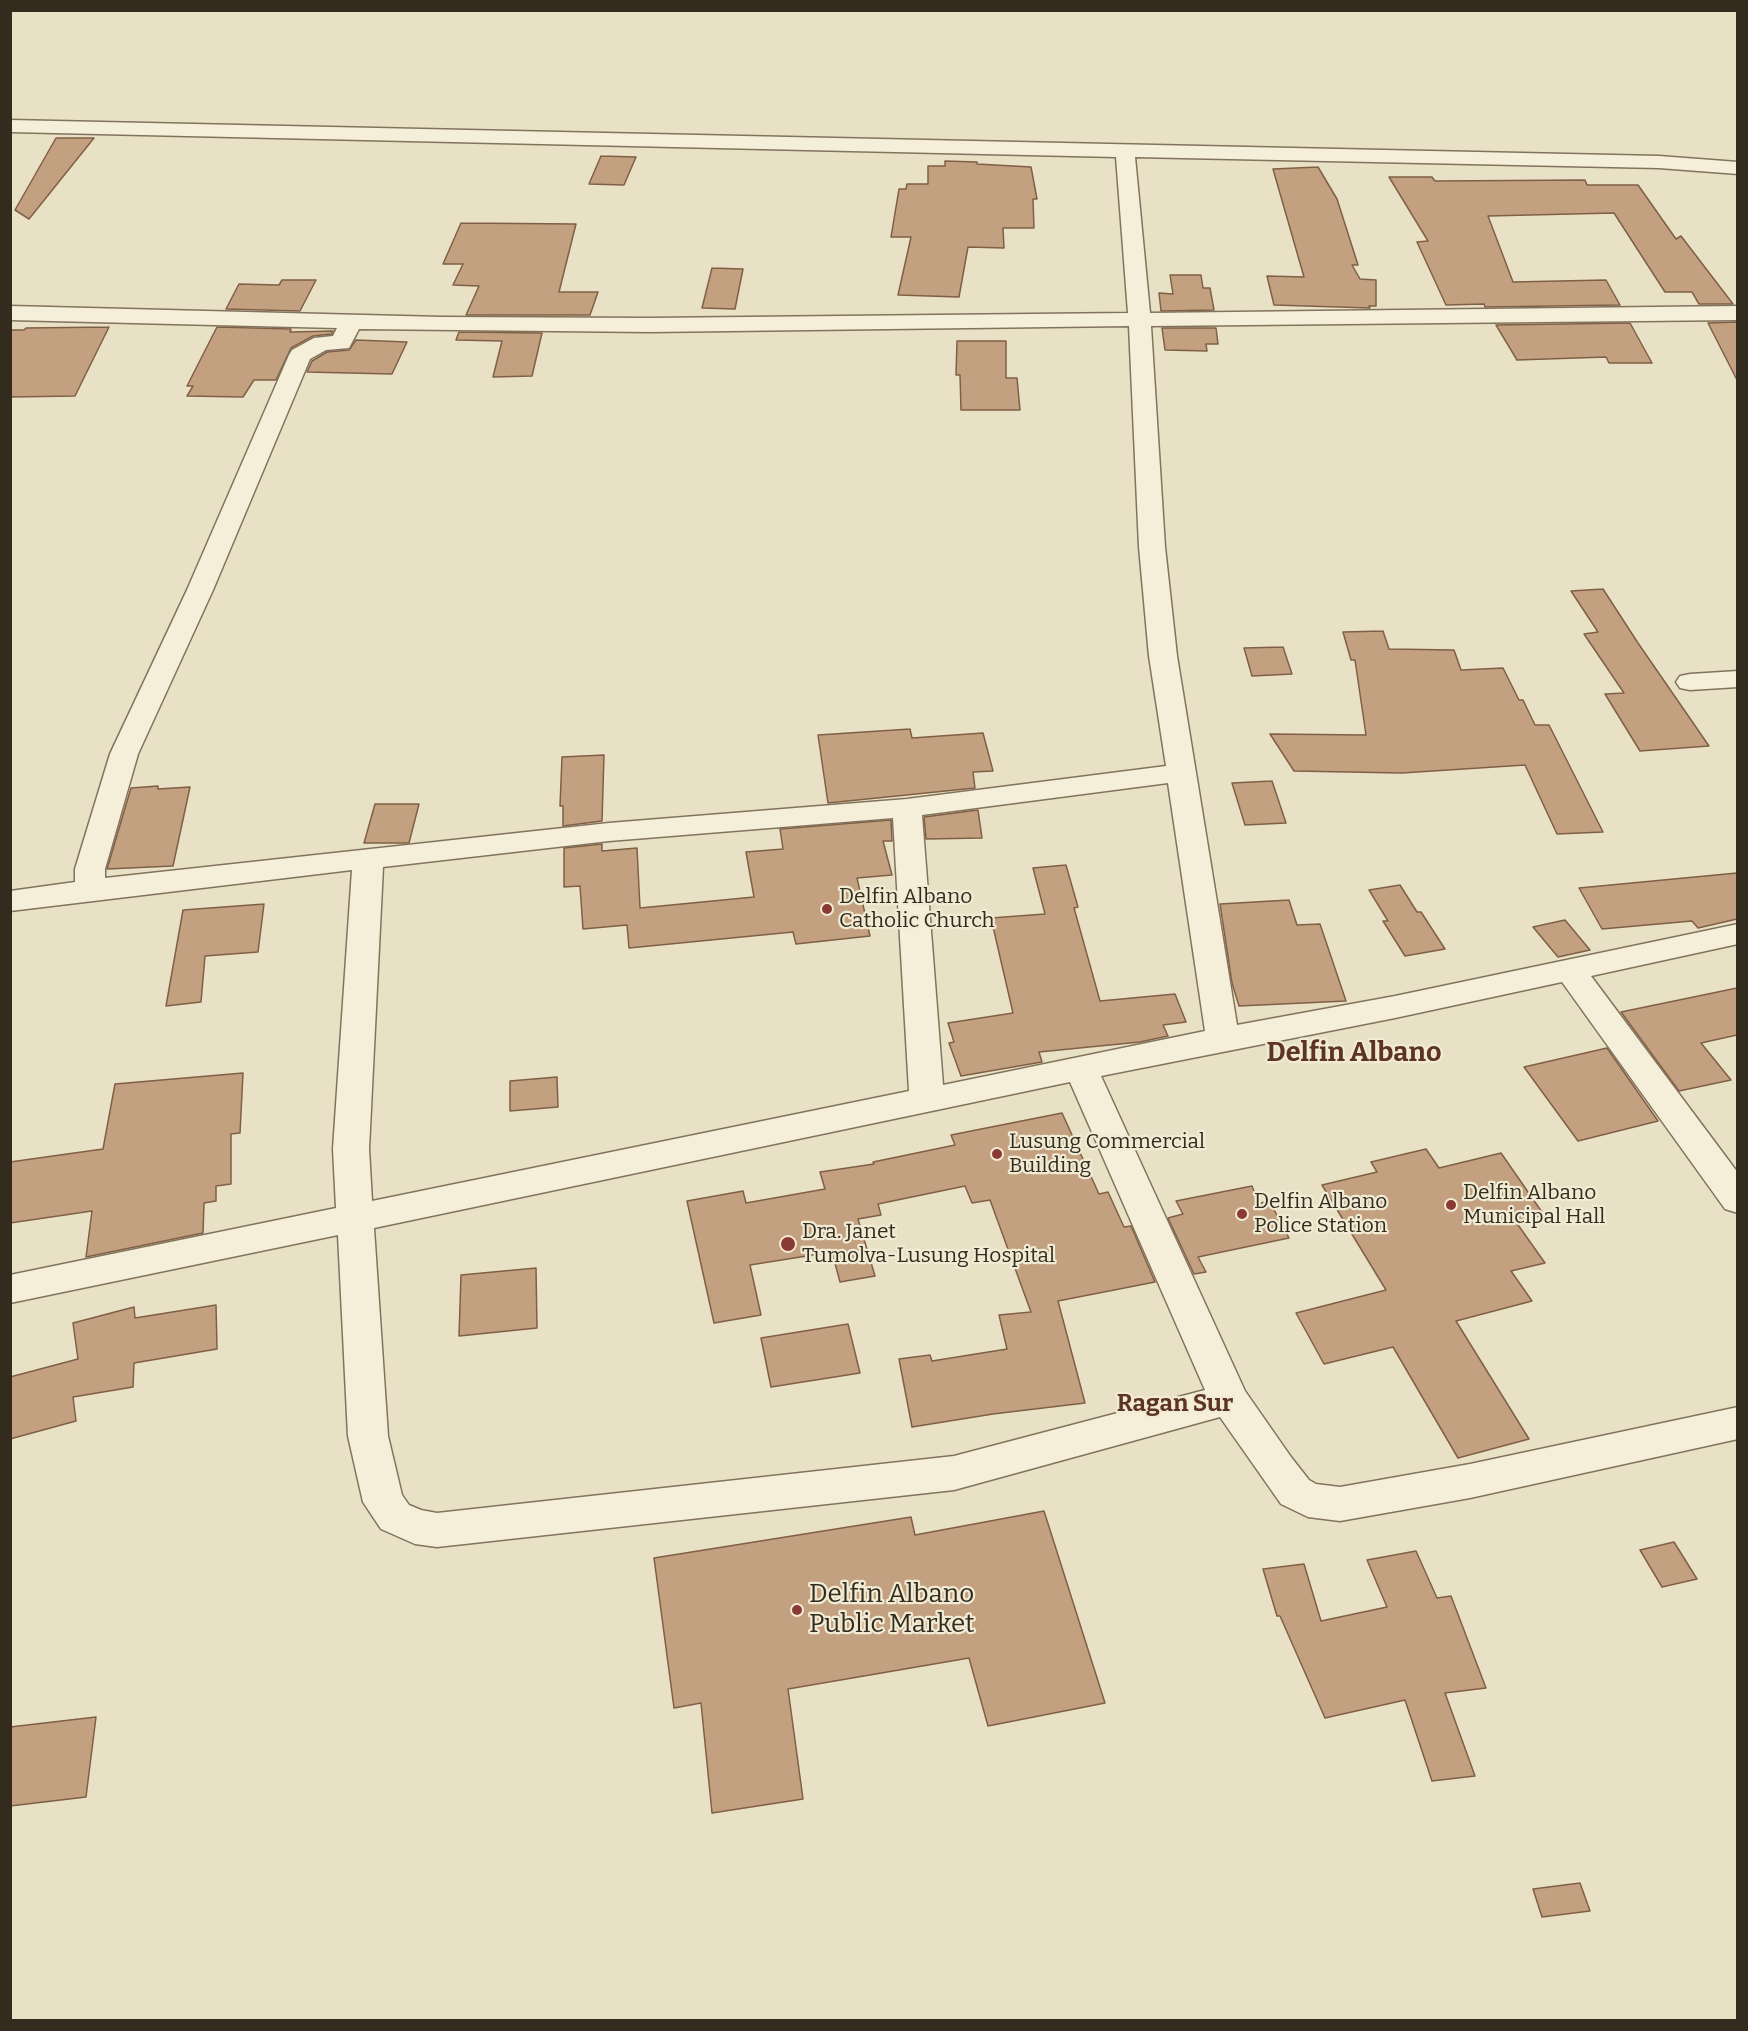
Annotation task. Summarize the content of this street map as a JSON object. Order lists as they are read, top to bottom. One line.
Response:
{"districts":["Delfin Albano","Ragan Sur"],"places":["Delfin Albano Catholic Church","Lusung Commercial Building","Delfin Albano Municipal Hall","Delfin Albano Police Station","Dra. Janet Tumolva-Lusung Hospital","Delfin Albano Public Market"]}
